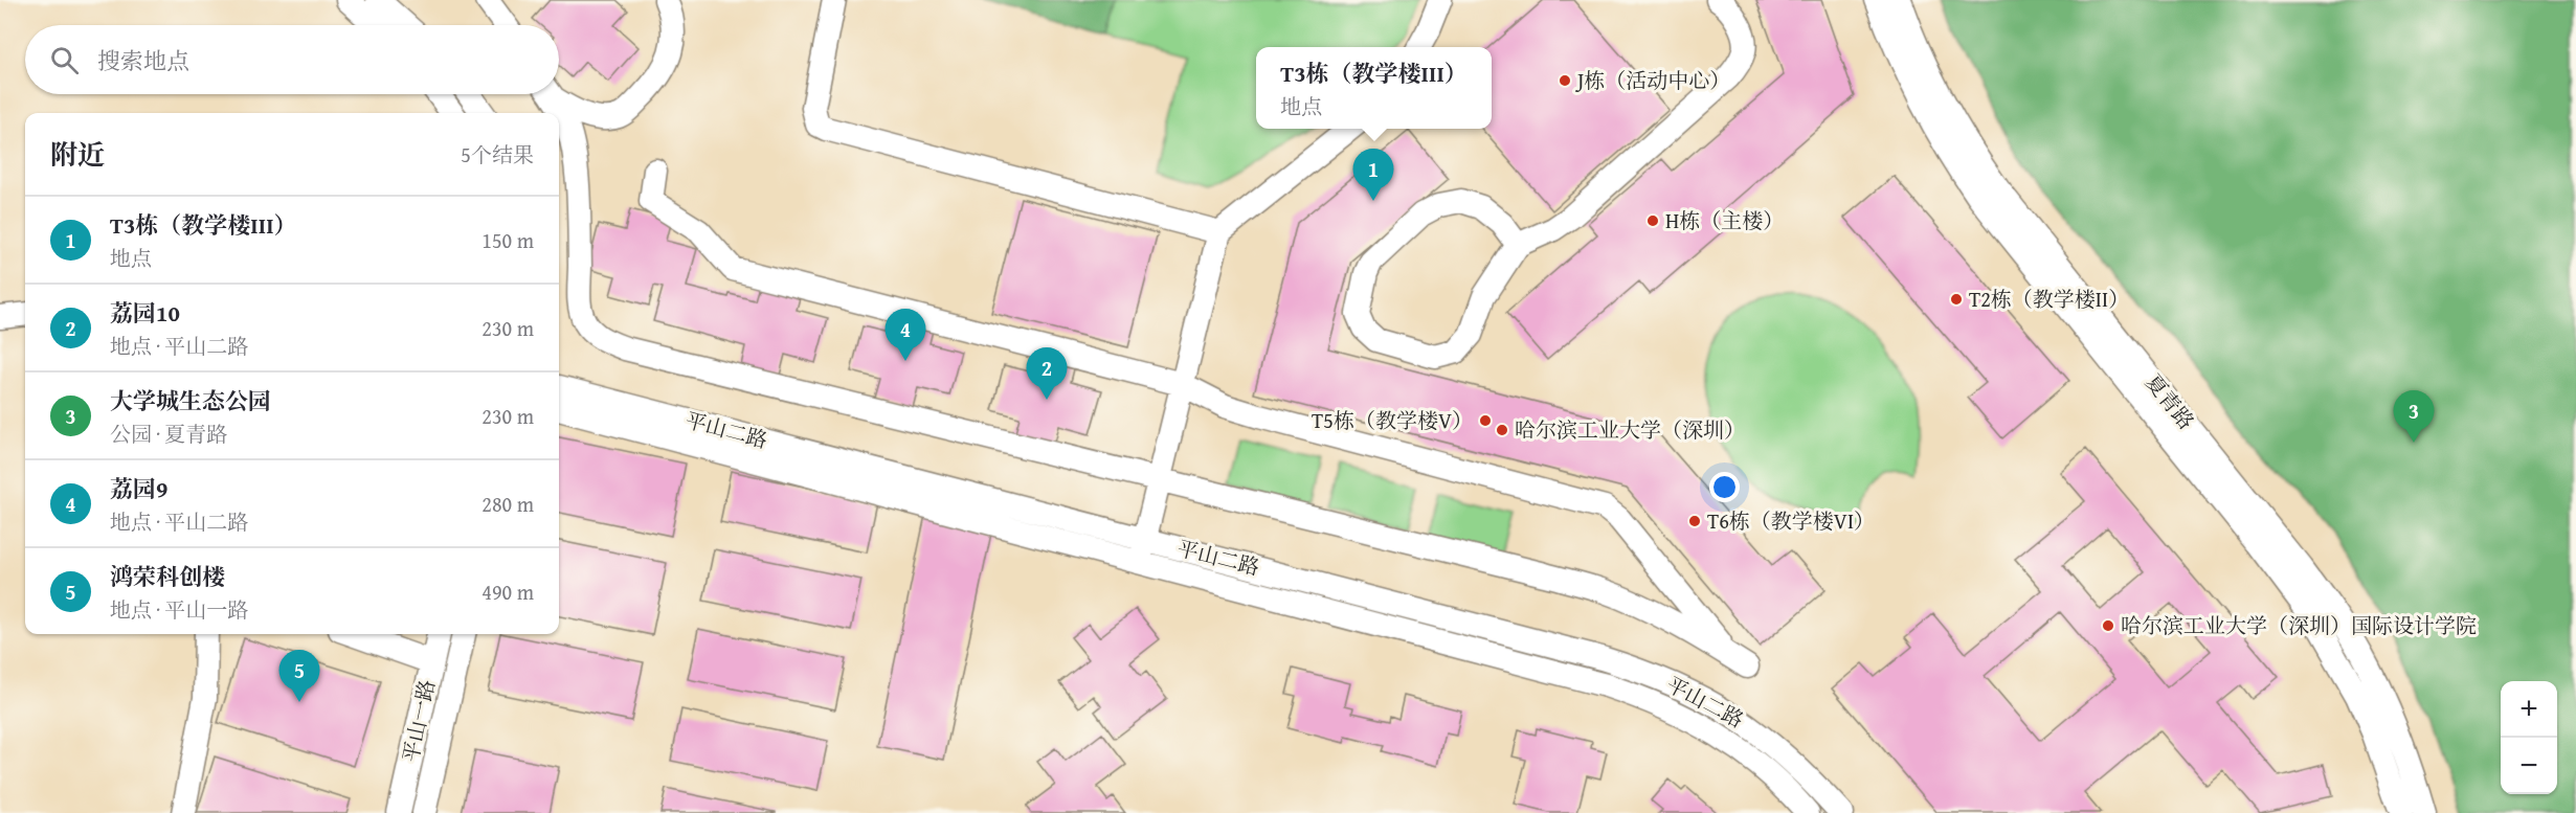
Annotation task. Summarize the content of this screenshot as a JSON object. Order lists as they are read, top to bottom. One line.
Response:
{"streets":{"street":["夏青路","平山二路","平山一路"]},"places":["J栋（活动中心）","H栋（主楼）","T2栋（教学楼II）","T5栋（教学楼V）","哈尔滨工业大学（深圳）","T6栋（教学楼VI）","哈尔滨工业大学（深圳）国际设计学院"],"page":{"search":"搜索地点","popup":["T3栋（教学楼III）","地点"],"heading":["附近","5个结果"],"pins":["1","4","2","3","5"],"list":[{"mark":"1","name":"T3栋（教学楼III）","note":"地点","value":"150 m"},{"mark":"2","name":"荔园10","note":"地点 · 平山二路","value":"230 m"},{"mark":"3","name":"大学城生态公园","note":"公园 · 夏青路","value":"230 m"},{"mark":"4","name":"荔园9","note":"地点 · 平山二路","value":"280 m"},{"mark":"5","name":"鸿荣科创楼","note":"地点 · 平山一路","value":"490 m"}],"map_buttons":["+","−"]}}
